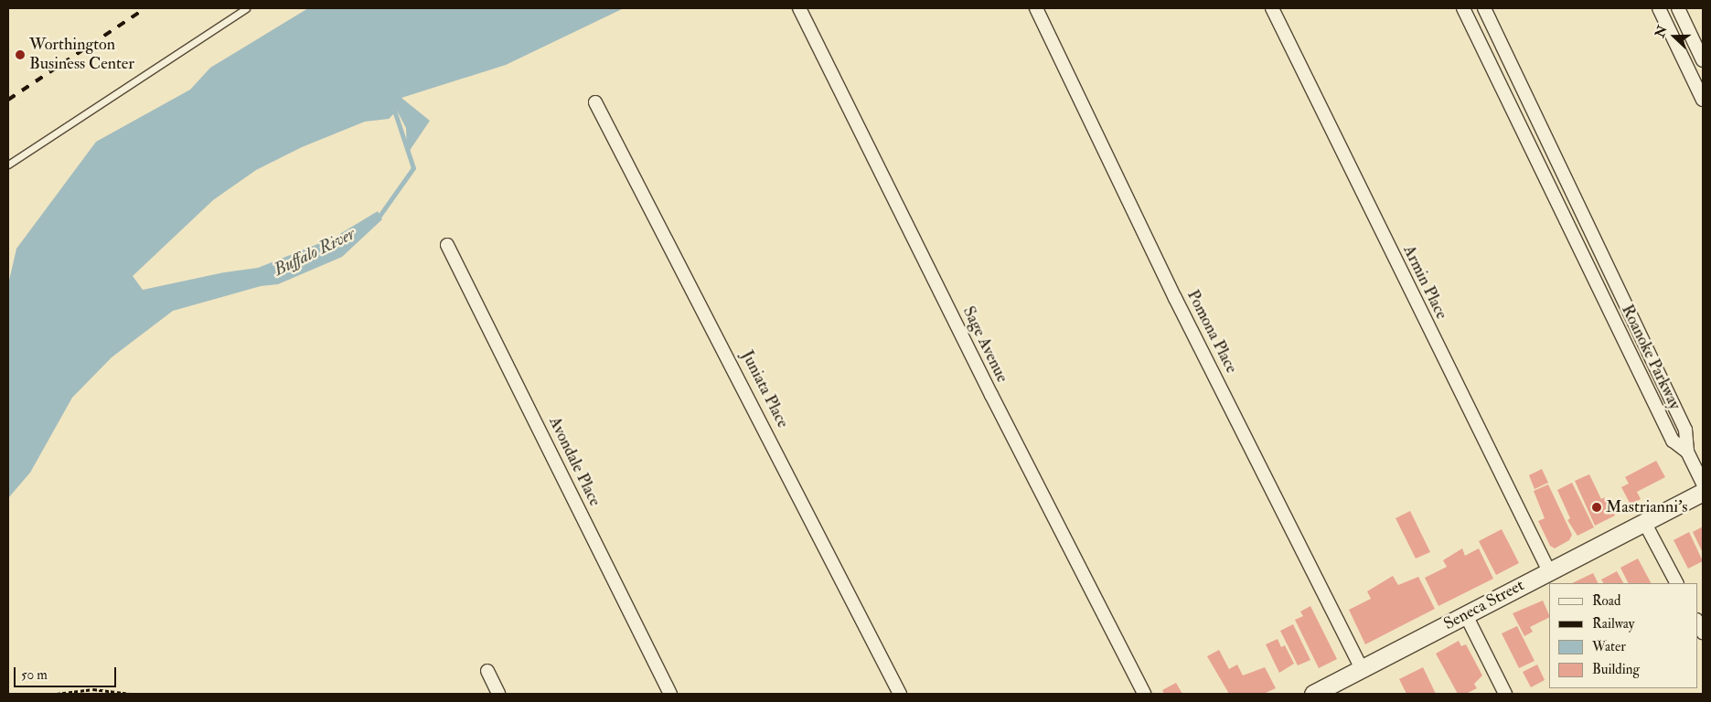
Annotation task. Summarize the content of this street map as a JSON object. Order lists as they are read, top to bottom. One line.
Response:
{"streets":{"main road":["Seneca Street"],"street":["Armin Place","Pomona Place","Sage Avenue","Roanoke Parkway","Juniata Place","Avondale Place"]},"crossings":[["Armin Place","Seneca Street"],["Pomona Place","Seneca Street"]],"water":["Buffalo River"],"places":["Worthington Business Center","Mastrianni's"],"legend":["Road","Railway","Water","Building"],"scale_bar":"50 m","north":"left"}
